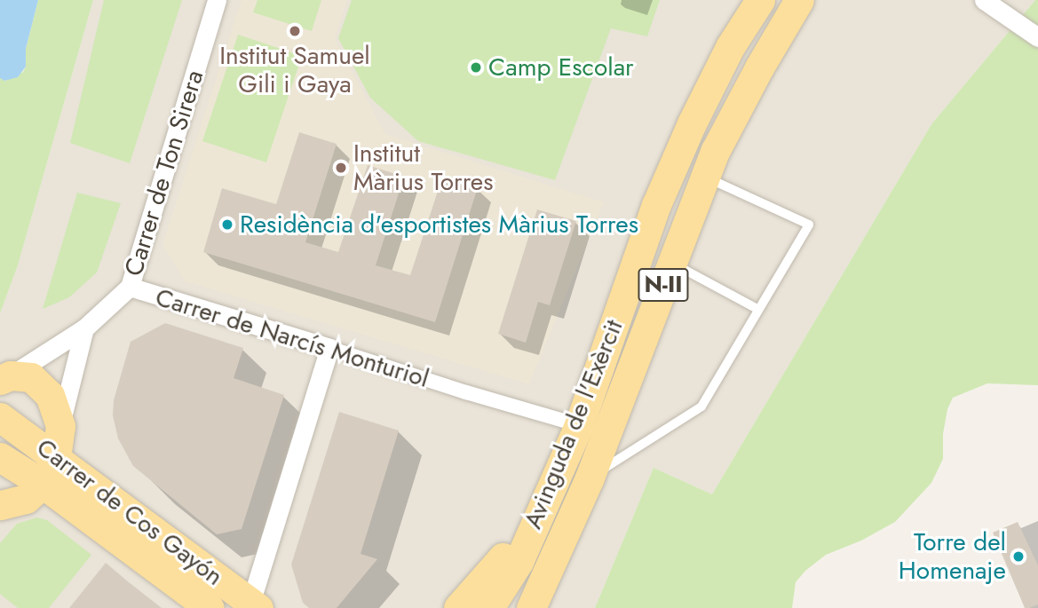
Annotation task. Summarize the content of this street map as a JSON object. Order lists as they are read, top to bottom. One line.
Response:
{"streets":{"main road":["N-II","Avinguda de l'Exèrcit","Carrer de Cos Gayón"],"street":["Carrer de Ton Sirera","Carrer de Narcís Monturiol"]},"crossings":[["Carrer de Ton Sirera","Carrer de Narcís Monturiol"],["N-II","Avinguda de l'Exèrcit"],["Carrer de Narcís Monturiol","Avinguda de l'Exèrcit"]],"places":["Institut Samuel Gili i Gaya","Camp Escolar","Institut Màrius Torres","Residència d'esportistes Màrius Torres","Torre del Homenaje"]}
